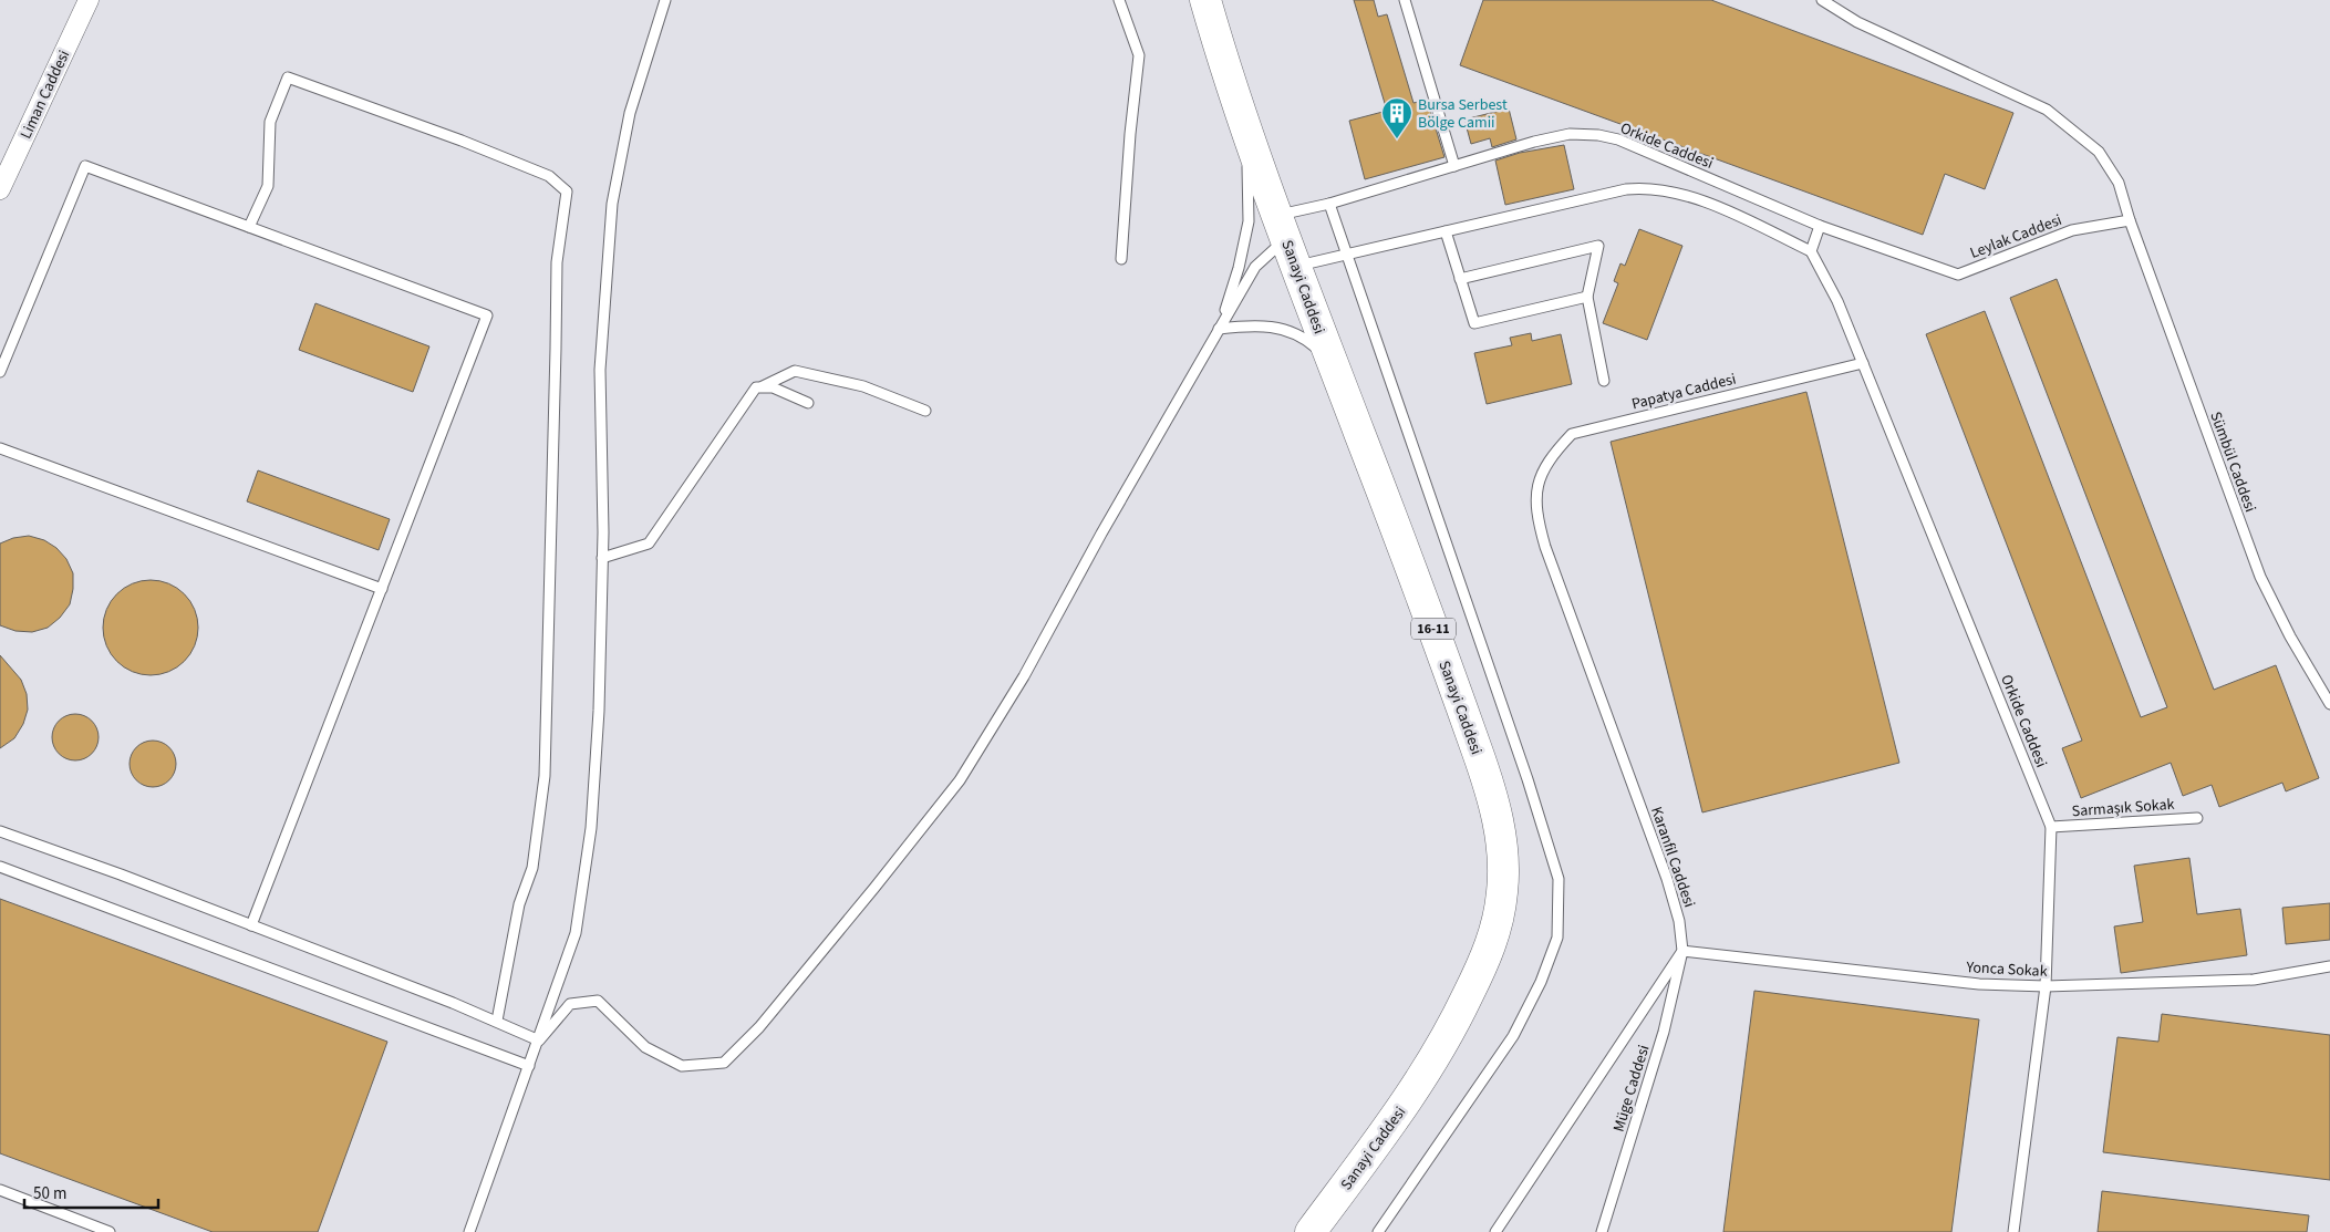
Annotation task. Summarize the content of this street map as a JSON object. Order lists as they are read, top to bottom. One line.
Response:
{"streets":{"main road":["Sanayi Caddesi","16-11"],"street":["Liman Caddesi"],"lane":["Orkide Caddesi","Leylak Caddesi","Papatya Caddesi","Sümbül Caddesi","Sarmaşık Sokak","Karanfil Caddesi","Yonca Sokak","Müge Caddesi"]},"crossings":[["Orkide Caddesi","Leylak Caddesi"],["Orkide Caddesi","Sanayi Caddesi"],["Orkide Caddesi","Papatya Caddesi"],["Orkide Caddesi","Sarmaşık Sokak"],["Orkide Caddesi","Yonca Sokak"],["Leylak Caddesi","Sümbül Caddesi"],["Papatya Caddesi","Karanfil Caddesi"],["Karanfil Caddesi","Yonca Sokak"],["Karanfil Caddesi","Müge Caddesi"],["Yonca Sokak","Müge Caddesi"]],"places":{"building":["Bursa Serbest Bölge Camii"]},"scale_bar":"50 m"}
